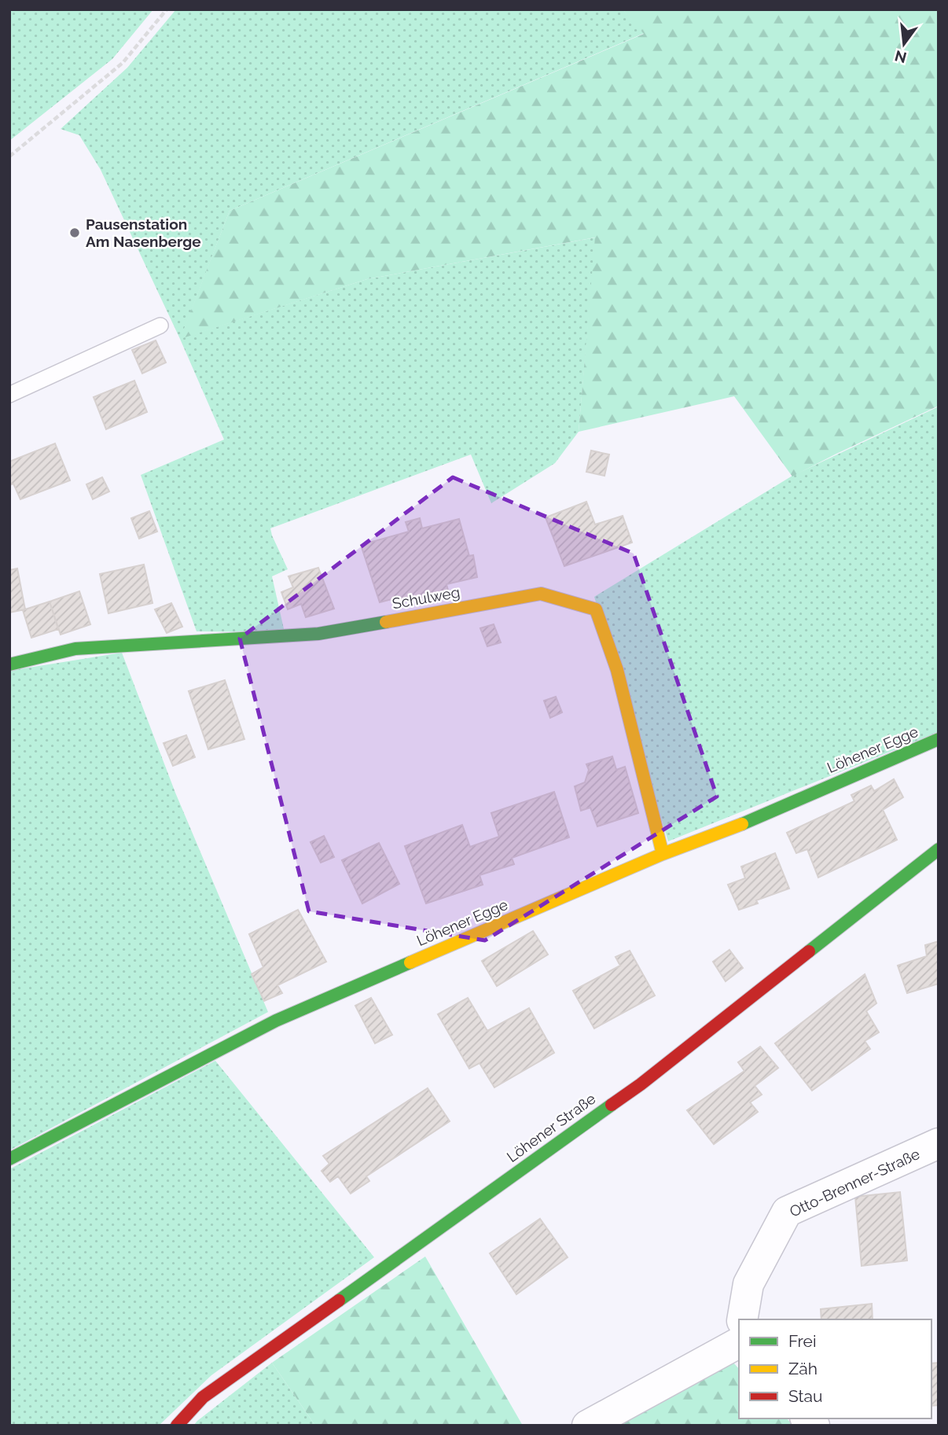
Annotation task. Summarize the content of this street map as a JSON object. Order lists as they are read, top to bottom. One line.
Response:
{"streets":{"street":["Schulweg","Löhener Egge","Löhener Straße","Otto-Brenner-Straße"]},"crossings":[["Schulweg","Löhener Egge"]],"places":["Pausenstation Am Nasenberge"],"legend":["Frei","Zäh","Stau"],"north":"bottom"}
